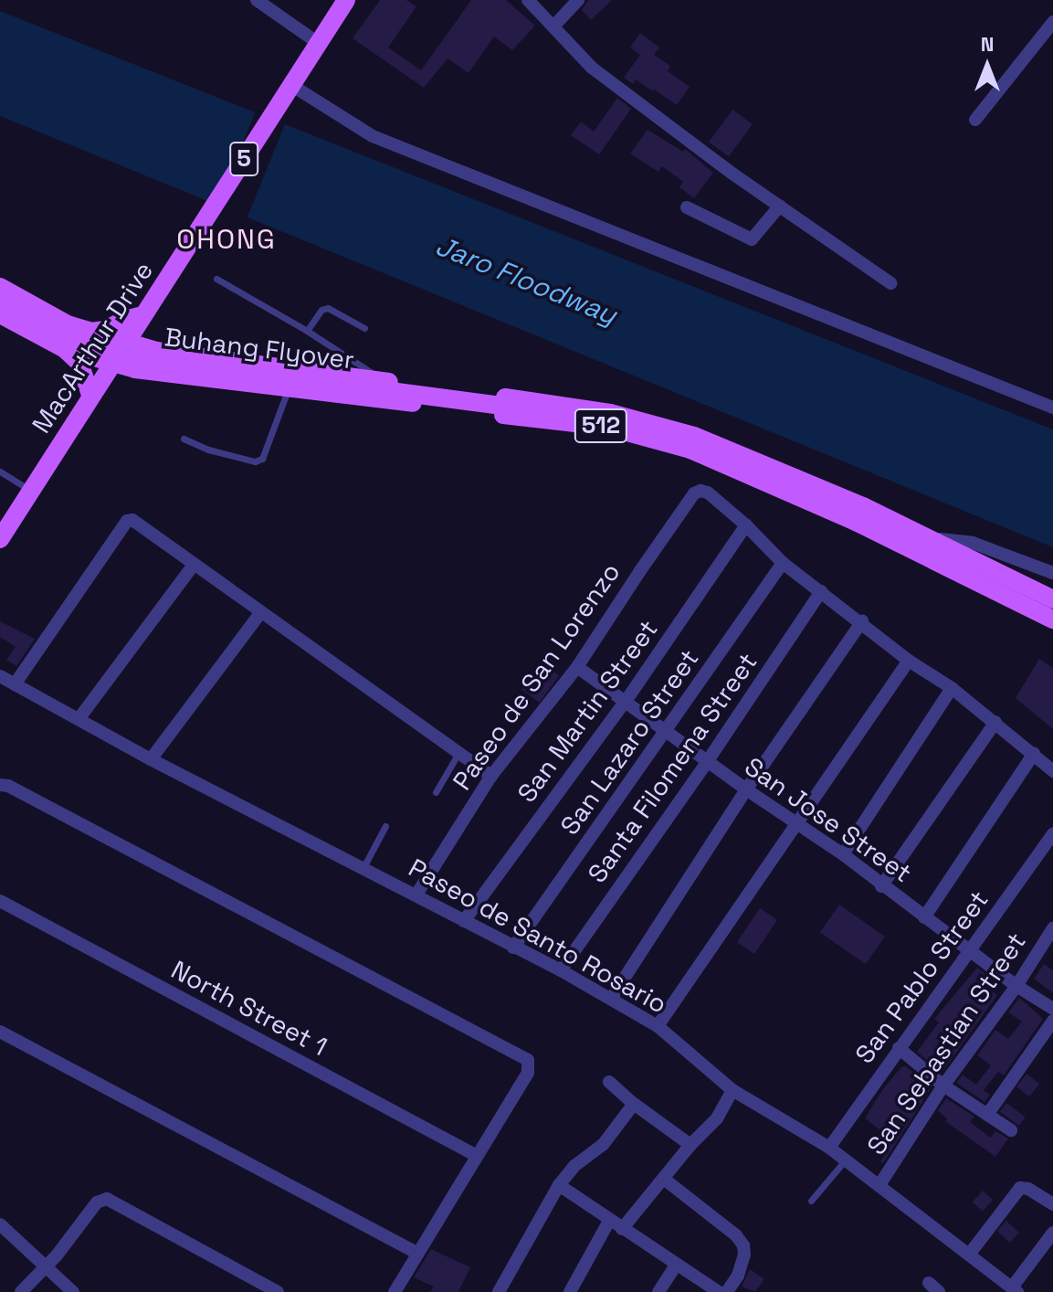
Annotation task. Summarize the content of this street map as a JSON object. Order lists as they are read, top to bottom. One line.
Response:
{"streets":{"main road":["5","MacArthur Drive","Buhang Flyover","512"],"street":["Paseo de San Lorenzo","San Martin Street","San Lazaro Street","Santa Filomena Street","San Jose Street","Paseo de Santo Rosario","San Pablo Street","North Street 1","San Sebastian Street"]},"crossings":[["MacArthur Drive","512"],["Buhang Flyover","512"],["Paseo de San Lorenzo","San Martin Street"],["Paseo de San Lorenzo","San Jose Street"],["Paseo de San Lorenzo","Paseo de Santo Rosario"],["San Martin Street","San Jose Street"],["San Martin Street","Paseo de Santo Rosario"],["San Lazaro Street","San Jose Street"],["San Lazaro Street","Paseo de Santo Rosario"],["Santa Filomena Street","San Jose Street"],["Santa Filomena Street","Paseo de Santo Rosario"],["San Jose Street","San Pablo Street"],["San Jose Street","San Sebastian Street"],["Paseo de Santo Rosario","San Pablo Street"],["Paseo de Santo Rosario","San Sebastian Street"]],"districts":["OHONG"],"water":["Jaro Floodway"],"north":"top"}
